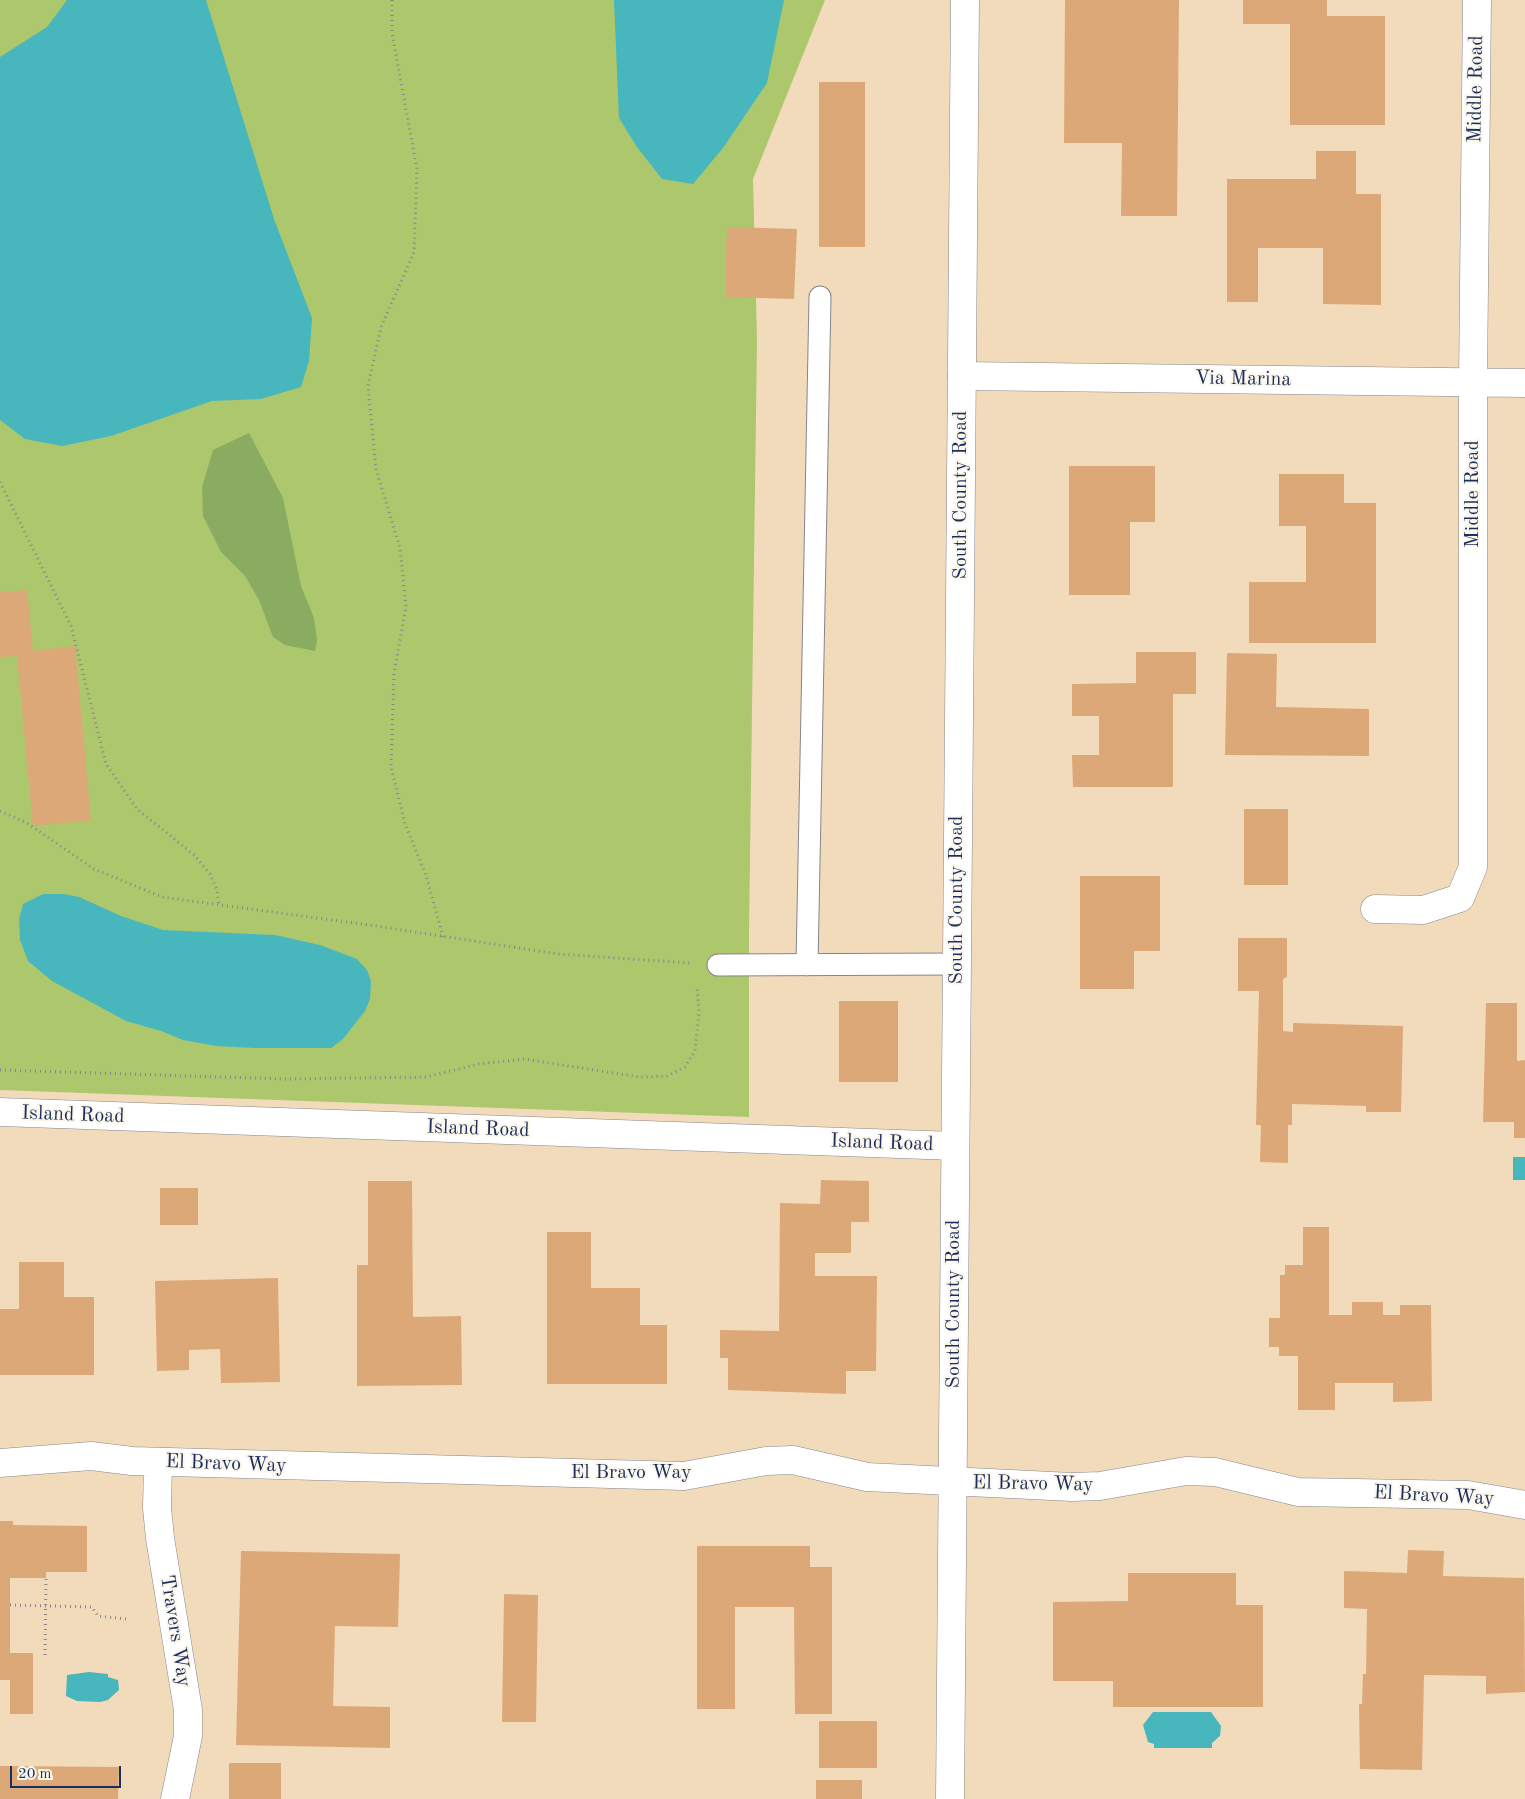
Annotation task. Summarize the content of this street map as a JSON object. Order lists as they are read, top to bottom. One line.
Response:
{"streets":{"street":["Middle Road","Via Marina","South County Road","Island Road","El Bravo Way","Travers Way"]},"crossings":[["Middle Road","Via Marina"],["Via Marina","South County Road"],["South County Road","Island Road"],["South County Road","El Bravo Way"],["El Bravo Way","Travers Way"]],"scale_bar":"20 m"}
